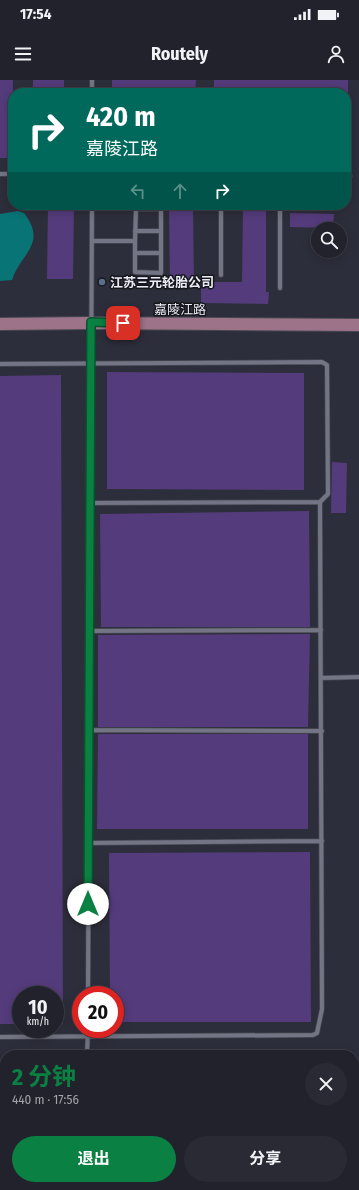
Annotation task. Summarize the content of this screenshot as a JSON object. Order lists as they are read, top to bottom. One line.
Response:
{"streets":{"street":["嘉陵江路"]},"places":["江苏三元轮胎公司"],"page":{"status":"17:54","header":"Routely","turn":["420 m","嘉陵江路"],"speed":"10 km/h","limit":"20","heading":["2 分钟","440 m · 17:56"],"buttons":["退出","分享"]}}
